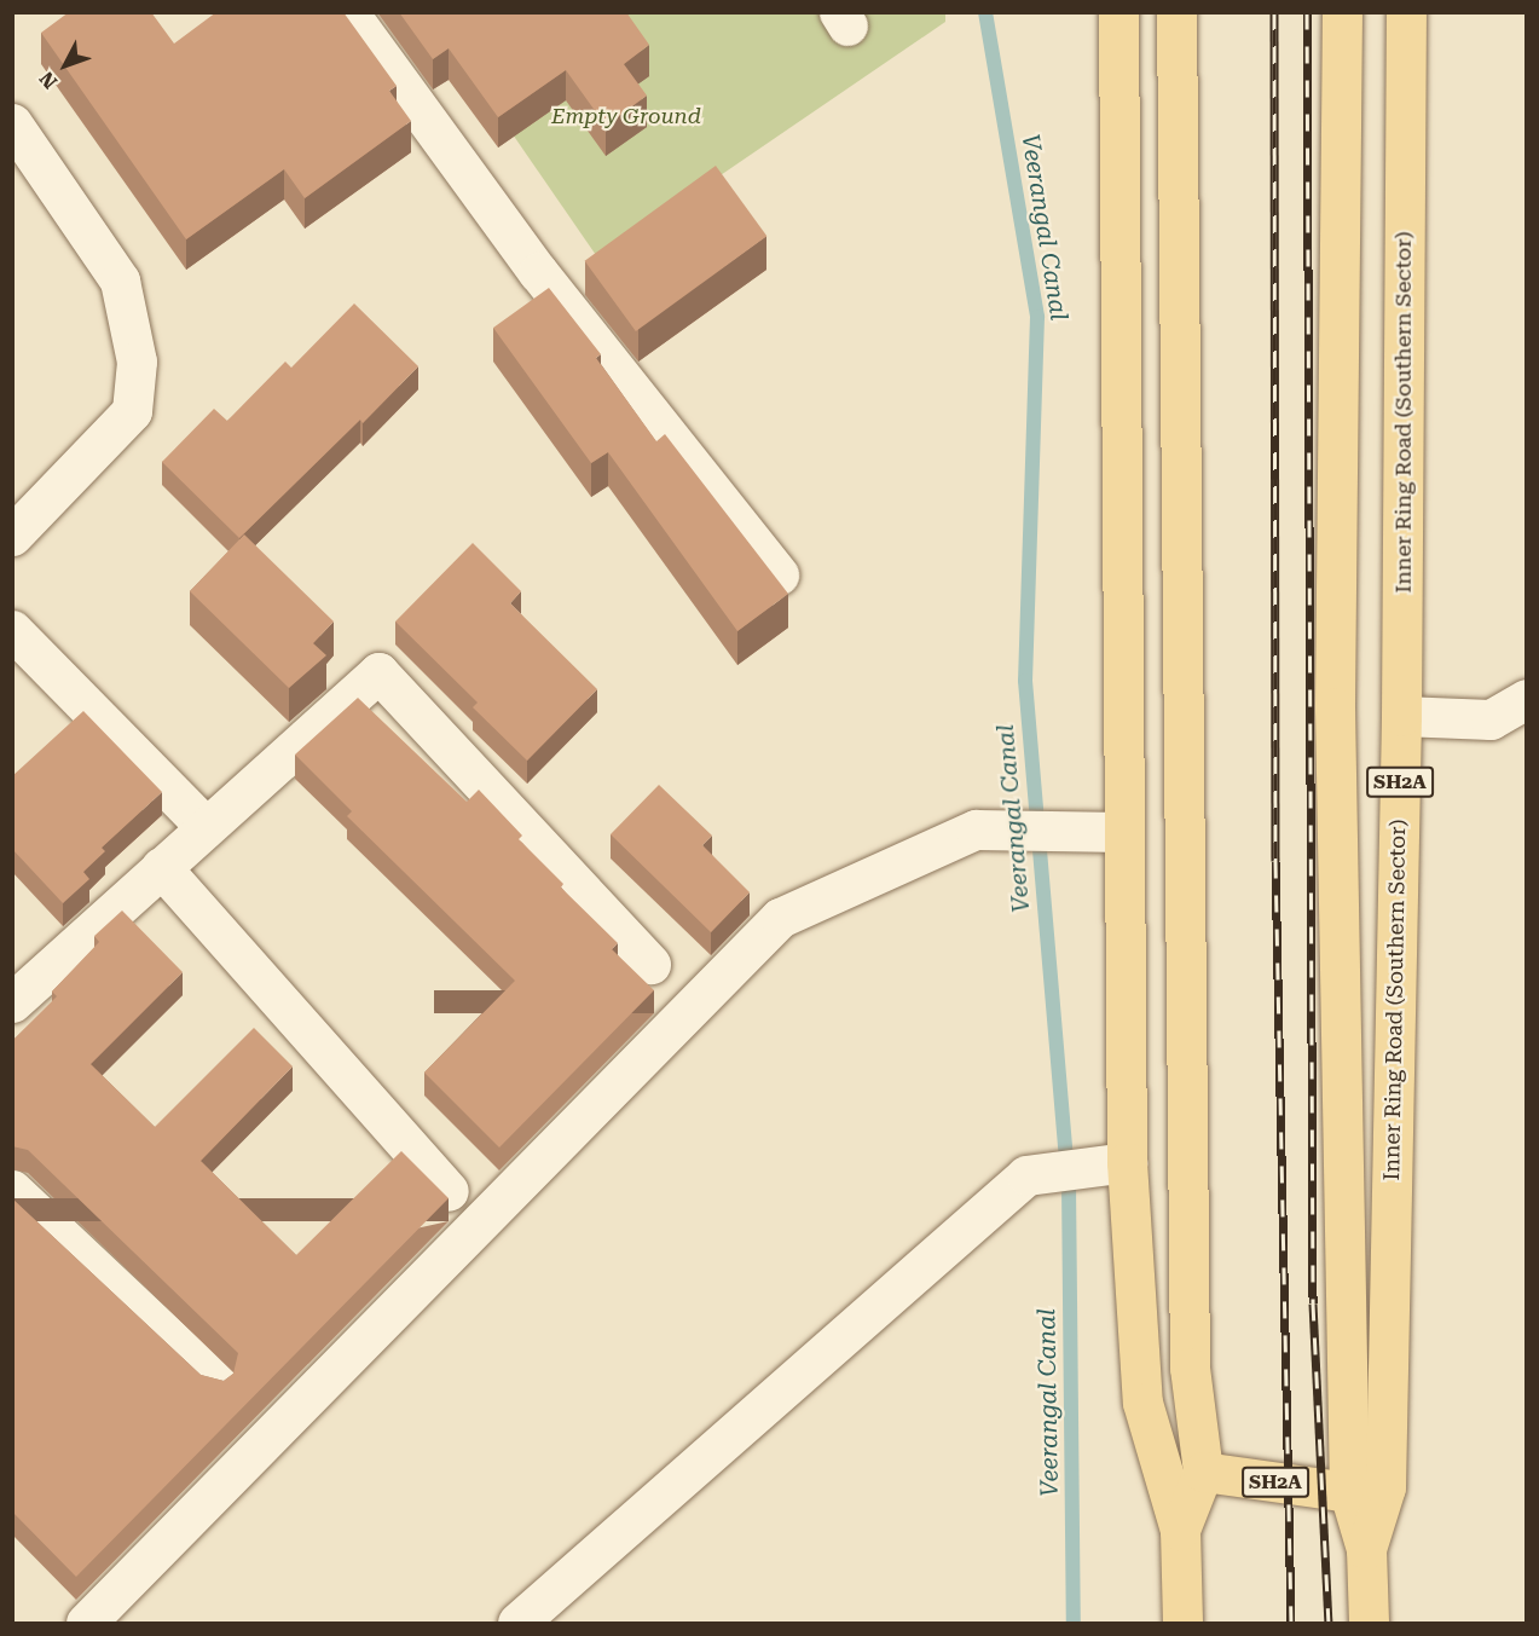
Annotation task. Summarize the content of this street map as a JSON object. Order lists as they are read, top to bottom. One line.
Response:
{"streets":{"main road":["Inner Ring Road (Southern Sector)","SH2A"]},"crossings":[["Inner Ring Road (Southern Sector)","SH2A"]],"water":["Veerangal Canal"],"parks":["Empty Ground"],"north":"bottom left"}
